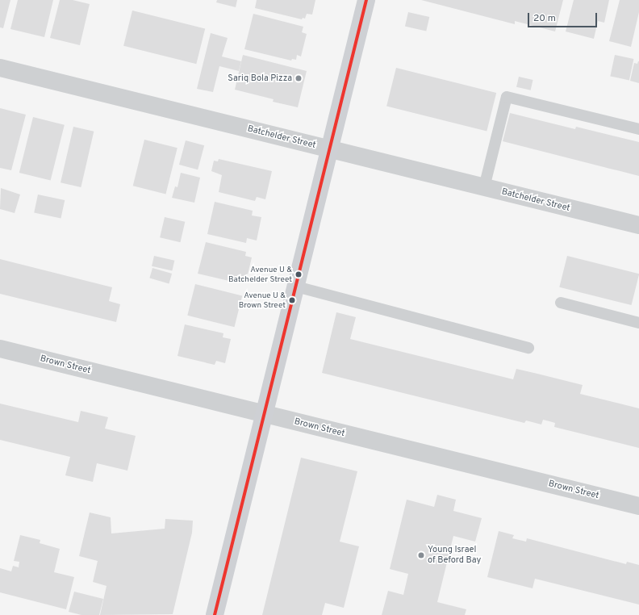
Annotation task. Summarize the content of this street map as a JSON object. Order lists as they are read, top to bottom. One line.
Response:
{"streets":{"street":["Batchelder Street","Brown Street"]},"places":["Sariq Bola Pizza","Avenue U & Batchelder Street","Avenue U & Brown Street","Young Israel of Beford Bay"],"scale_bar":"20 m"}
